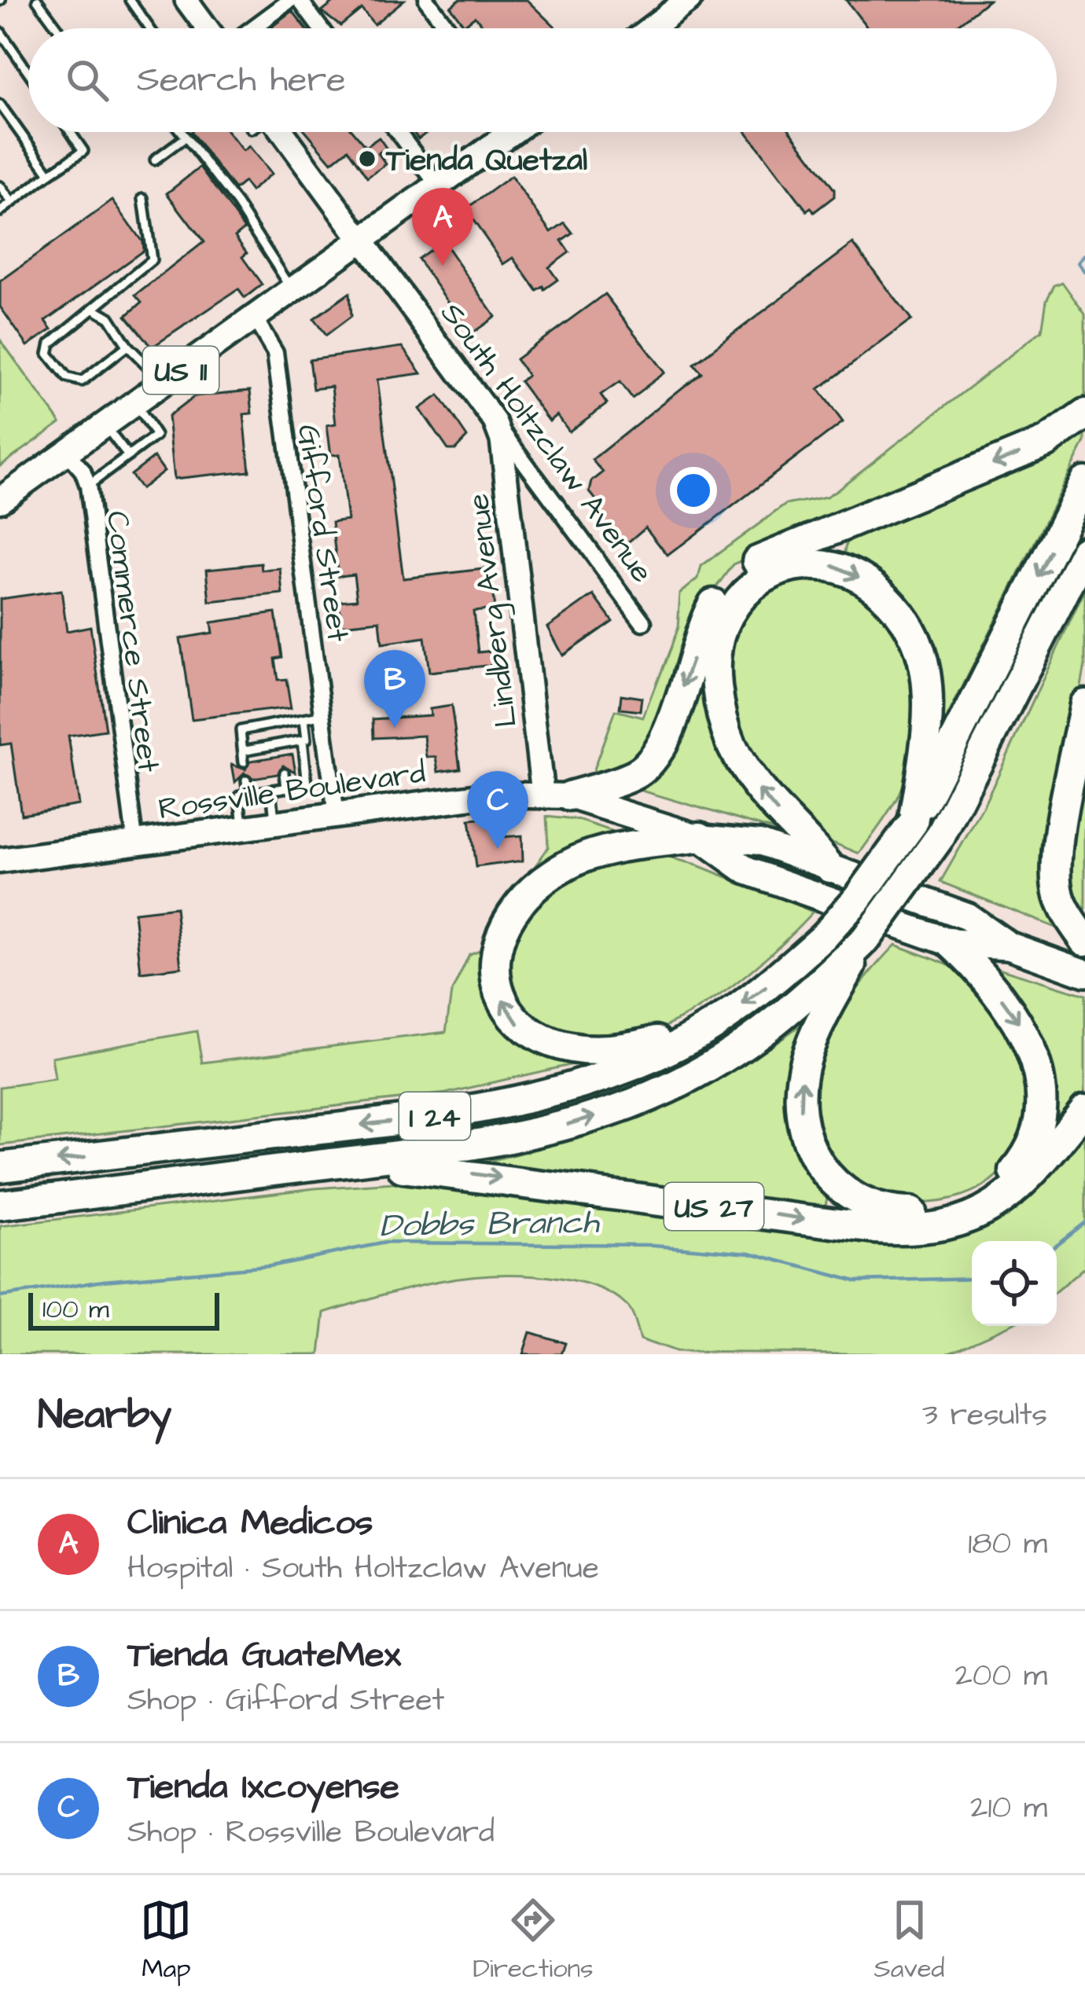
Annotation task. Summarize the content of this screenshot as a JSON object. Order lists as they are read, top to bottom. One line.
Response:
{"streets":{"highway":["Rossville Boulevard","I 24","US 27"],"main road":["US 11","South Holtzclaw Avenue","Lindberg Avenue"],"street":["Gifford Street","Commerce Street"]},"crossings":[["US 11","South Holtzclaw Avenue"],["US 11","Gifford Street"],["US 11","Commerce Street"],["South Holtzclaw Avenue","Lindberg Avenue"],["Gifford Street","Rossville Boulevard"],["Lindberg Avenue","Rossville Boulevard"],["Commerce Street","Rossville Boulevard"],["I 24","US 27"]],"water":["Dobbs Branch"],"places":["Tienda Quetzal"],"scale_bar":"100 m","page":{"search":"Search here","pins":["A","B","C"],"scale":"100 m","heading":["Nearby","3 results"],"list":[{"mark":"A","name":"Clinica Medicos","note":"Hospital · South Holtzclaw Avenue","value":"180 m"},{"mark":"B","name":"Tienda GuateMex","note":"Shop · Gifford Street","value":"200 m"},{"mark":"C","name":"Tienda Ixcoyense","note":"Shop · Rossville Boulevard","value":"210 m"}],"nav":["Map","Directions","Saved"]}}
